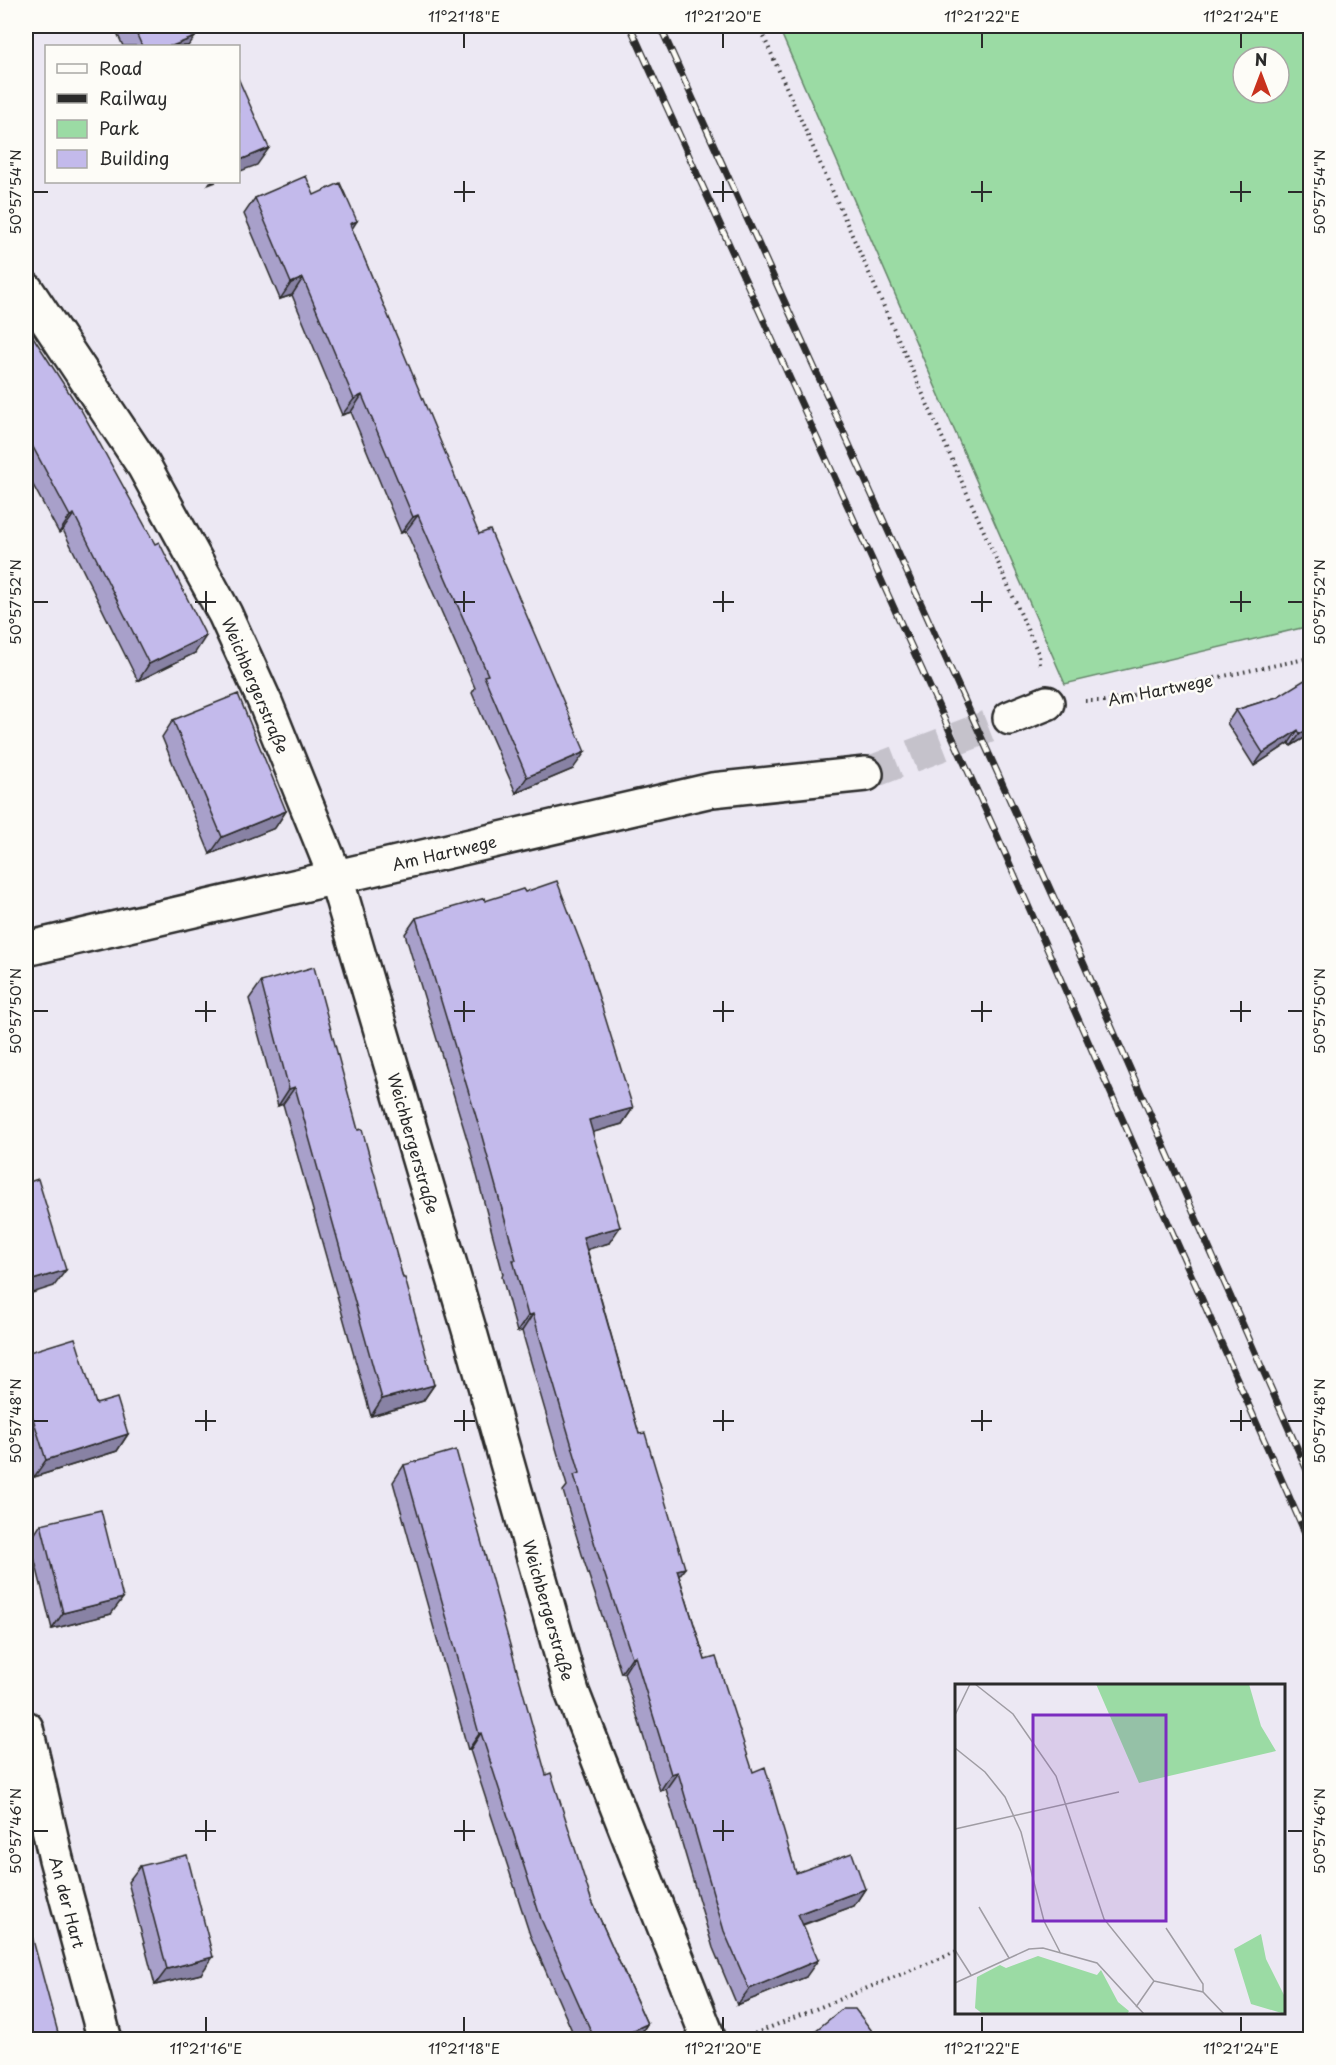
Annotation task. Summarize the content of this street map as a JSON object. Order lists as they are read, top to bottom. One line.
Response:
{"streets":{"street":["Weichbergerstraße","Am Hartwege","An der Hart"]},"crossings":[["Weichbergerstraße","Am Hartwege"]],"legend":["Road","Railway","Park","Building"],"north":"top","coordinates":["11°21'18\"E","11°21'20\"E","11°21'22\"E","11°21'24\"E","50°57'54\"N","50°57'52\"N","50°57'50\"N","50°57'48\"N","50°57'46\"N","11°21'16\"E"]}
